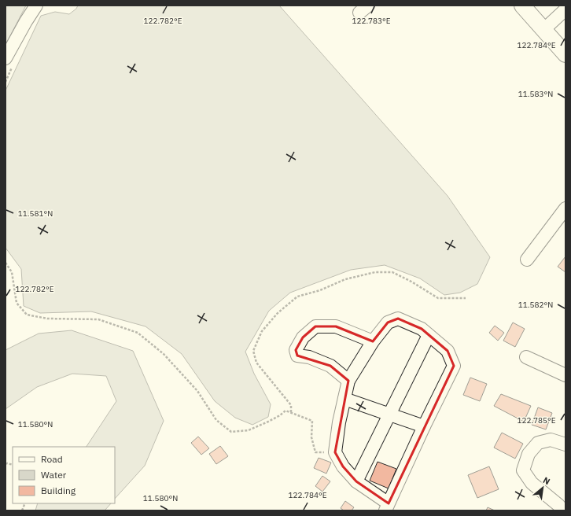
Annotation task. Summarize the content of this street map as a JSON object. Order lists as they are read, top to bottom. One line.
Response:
{"legend":["Road","Water","Building"],"north":"top right","coordinates":["122.782°E","122.783°E","122.784°E","11.583°N","11.581°N","11.582°N","122.785°E","11.580°N"]}
